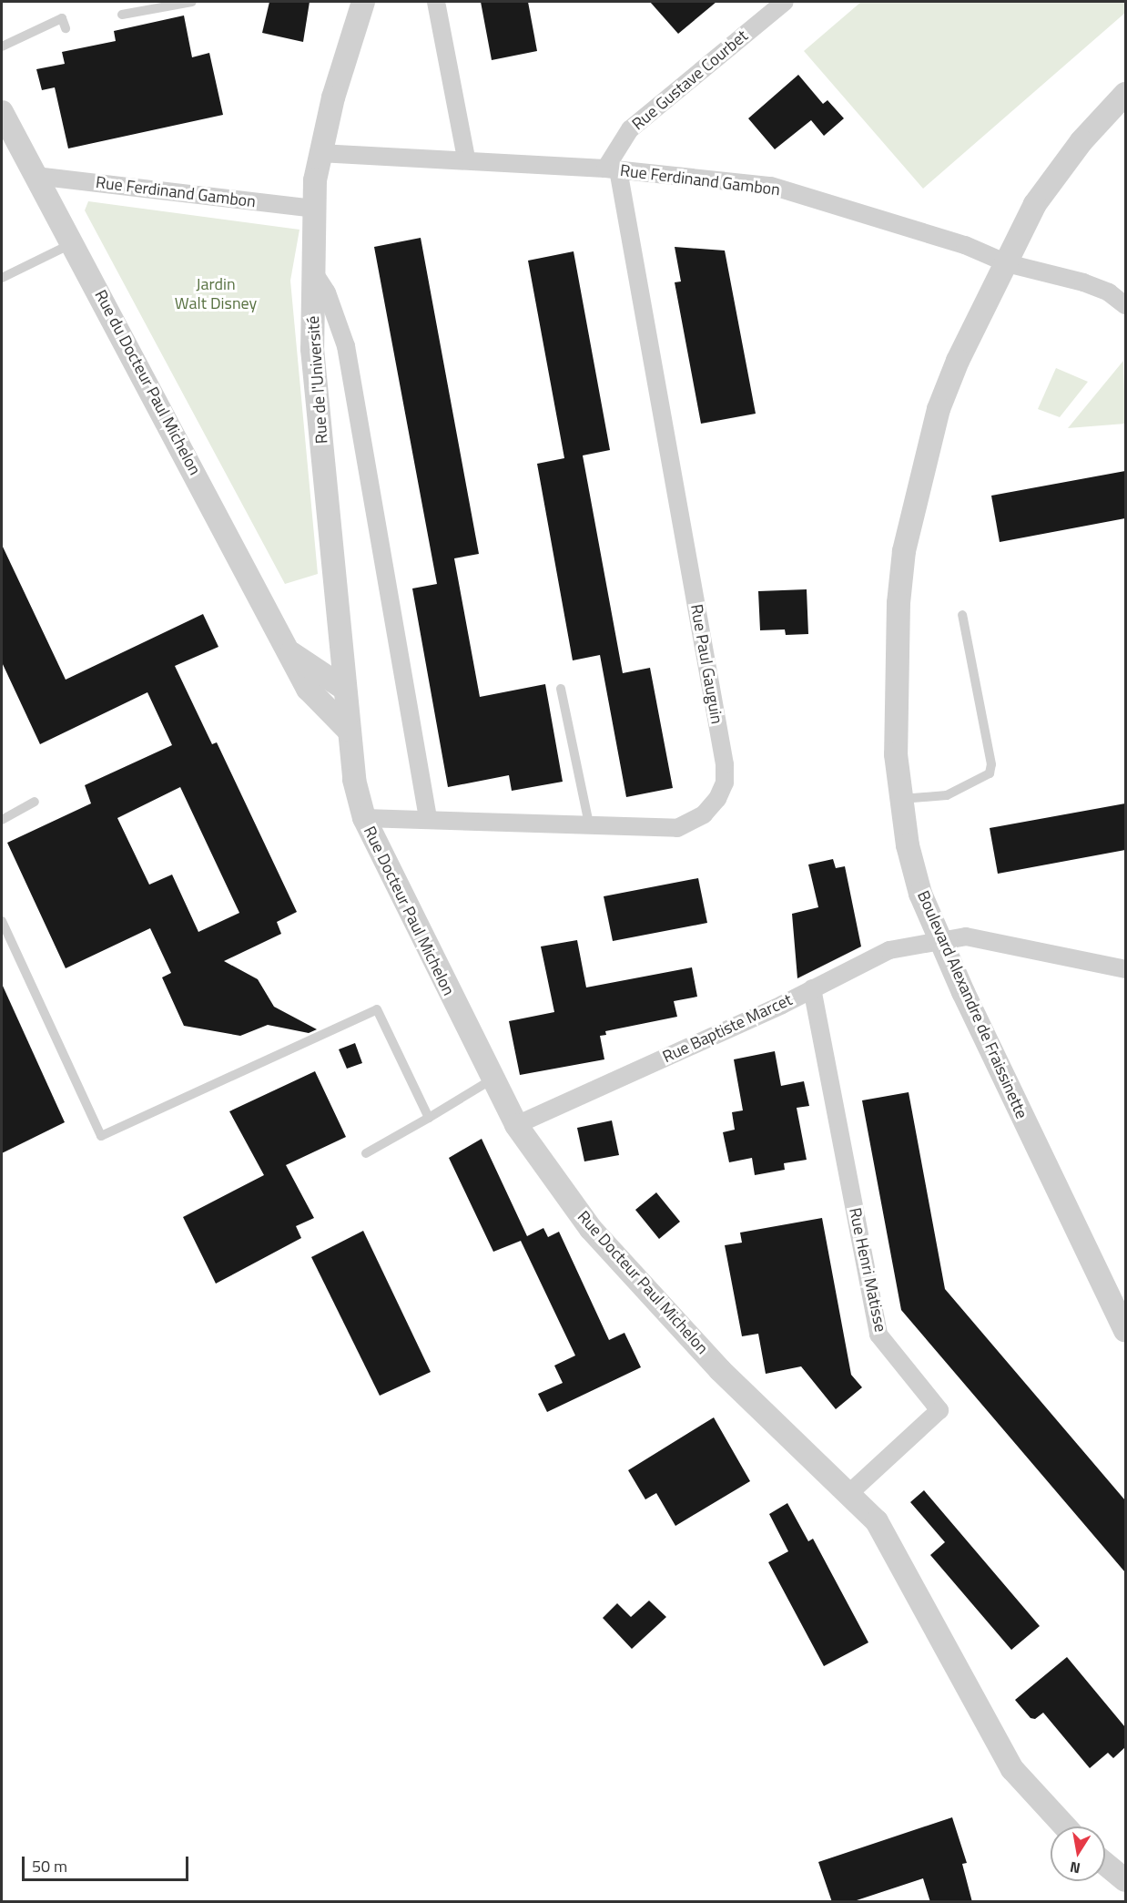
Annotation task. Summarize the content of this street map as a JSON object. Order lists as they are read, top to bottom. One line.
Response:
{"streets":{"street":["Rue Gustave Courbet","Rue Ferdinand Gambon","Rue de l'Université","Rue du Docteur Paul Michelon","Rue Paul Gauguin","Rue Docteur Paul Michelon","Boulevard Alexandre de Fraissinette","Rue Baptiste Marcet","Rue Henri Matisse"]},"crossings":[["Rue Gustave Courbet","Rue Ferdinand Gambon"],["Rue Gustave Courbet","Rue Paul Gauguin"],["Rue Ferdinand Gambon","Rue de l'Université"],["Rue Ferdinand Gambon","Rue du Docteur Paul Michelon"],["Rue Ferdinand Gambon","Rue Paul Gauguin"],["Rue Ferdinand Gambon","Boulevard Alexandre de Fraissinette"],["Rue de l'Université","Rue du Docteur Paul Michelon"],["Rue de l'Université","Rue Docteur Paul Michelon"],["Rue du Docteur Paul Michelon","Rue Docteur Paul Michelon"],["Rue Paul Gauguin","Rue Docteur Paul Michelon"],["Rue Docteur Paul Michelon","Rue Baptiste Marcet"],["Rue Docteur Paul Michelon","Rue Henri Matisse"],["Boulevard Alexandre de Fraissinette","Rue Baptiste Marcet"],["Rue Baptiste Marcet","Rue Henri Matisse"]],"parks":["Jardin Walt Disney"],"scale_bar":"50 m","north":"bottom"}
